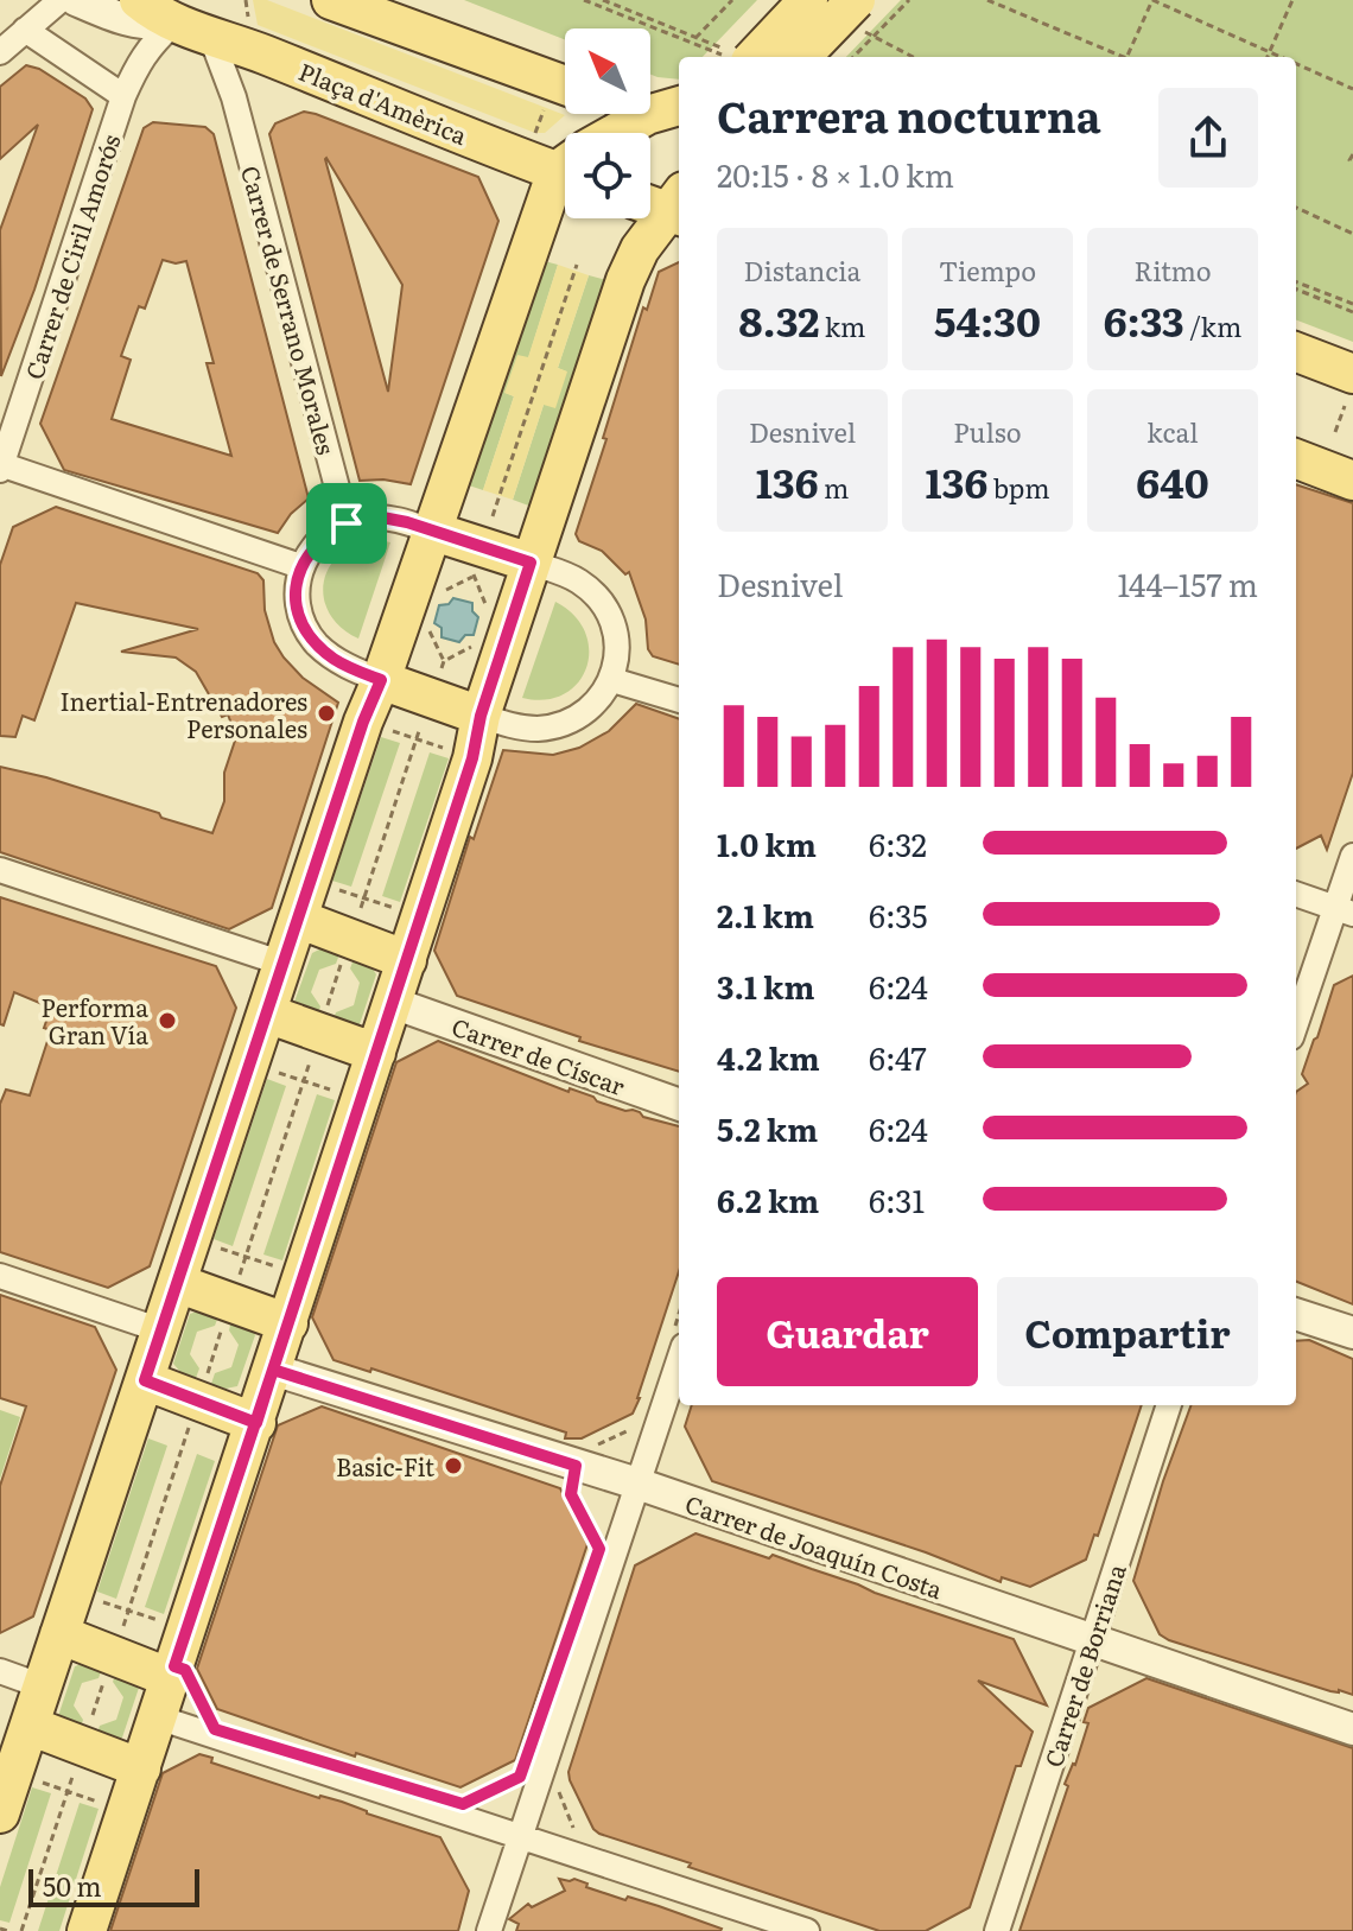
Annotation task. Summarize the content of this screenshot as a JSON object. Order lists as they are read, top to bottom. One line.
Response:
{"streets":{"main road":["Plaça d'Amèrica"],"street":["Carrer de Ciril Amorós","Carrer de Serrano Morales","Carrer de Císcar","Carrer de Joaquín Costa","Carrer de Borriana"]},"crossings":[["Plaça d'Amèrica","Carrer de Serrano Morales"],["Carrer de Joaquín Costa","Carrer de Borriana"]],"places":["Inertial-Entrenadores Personales","Performa Gran Vía","Basic-Fit"],"scale_bar":"50 m","north":"top left","page":{"heading":["Carrera nocturna","20:15 · 8 × 1.0 km"],"stats":[["Distancia","8.32 km"],["Tiempo","54:30"],["Ritmo","6:33 /km"],["Desnivel","136 m"],["Pulso","136 bpm"],["kcal","640"]],"chart":["Desnivel","144–157 m"],"list":[{"name":"1.0 km","note":"6:32"},{"name":"2.1 km","note":"6:35"},{"name":"3.1 km","note":"6:24"},{"name":"4.2 km","note":"6:47"},{"name":"5.2 km","note":"6:24"},{"name":"6.2 km","note":"6:31"}],"buttons":["Guardar","Compartir"],"scale":"50 m"}}
